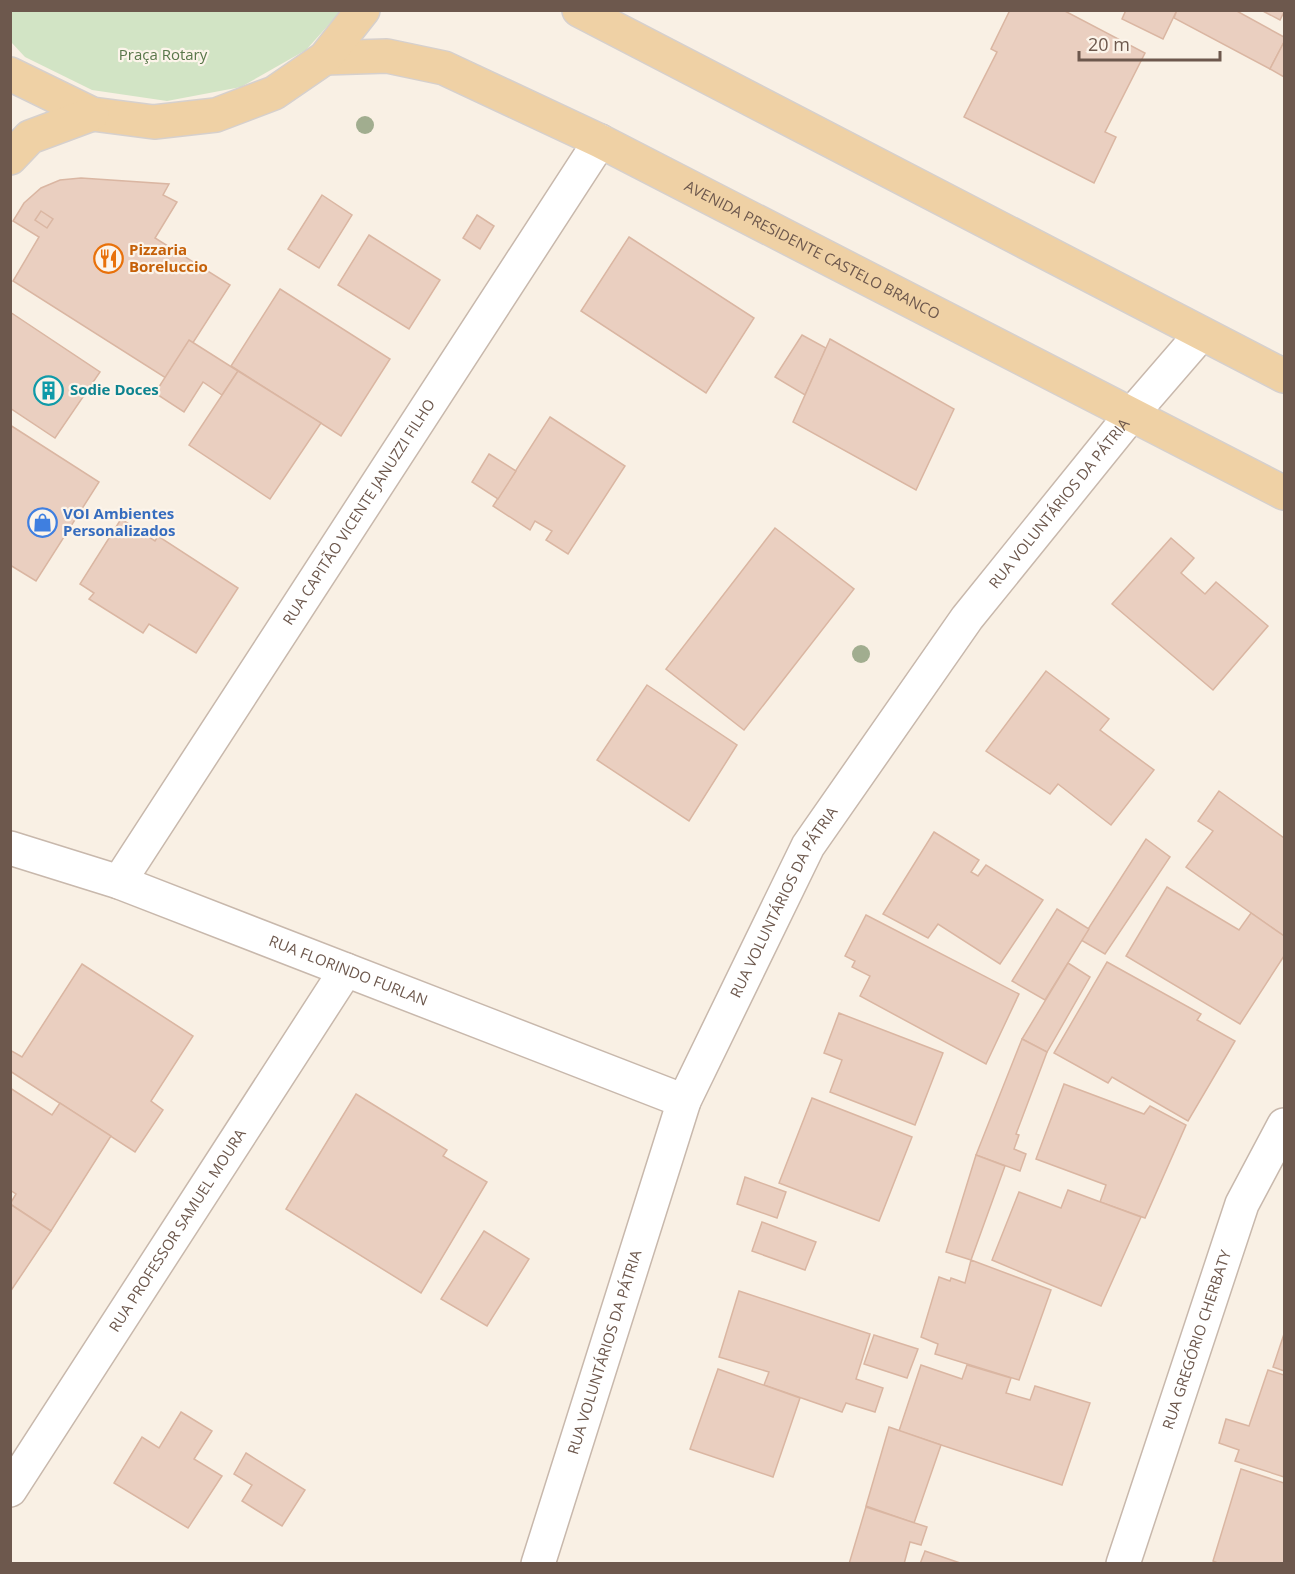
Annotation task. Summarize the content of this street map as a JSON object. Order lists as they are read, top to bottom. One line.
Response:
{"streets":{"main road":["AVENIDA PRESIDENTE CASTELO BRANCO"],"street":["RUA VOLUNTÁRIOS DA PÁTRIA","RUA CAPITÃO VICENTE JANUZZI FILHO","RUA FLORINDO FURLAN","RUA PROFESSOR SAMUEL MOURA","RUA GREGÓRIO CHERBATY"]},"crossings":[["AVENIDA PRESIDENTE CASTELO BRANCO","RUA VOLUNTÁRIOS DA PÁTRIA"],["AVENIDA PRESIDENTE CASTELO BRANCO","RUA CAPITÃO VICENTE JANUZZI FILHO"],["RUA VOLUNTÁRIOS DA PÁTRIA","RUA FLORINDO FURLAN"],["RUA CAPITÃO VICENTE JANUZZI FILHO","RUA FLORINDO FURLAN"],["RUA FLORINDO FURLAN","RUA PROFESSOR SAMUEL MOURA"]],"parks":["Praça Rotary"],"places":{"restaurant":["Pizzaria Boreluccio"],"building":["Sodie Doces"],"shop":["VOI Ambientes Personalizados"]},"scale_bar":"20 m"}
